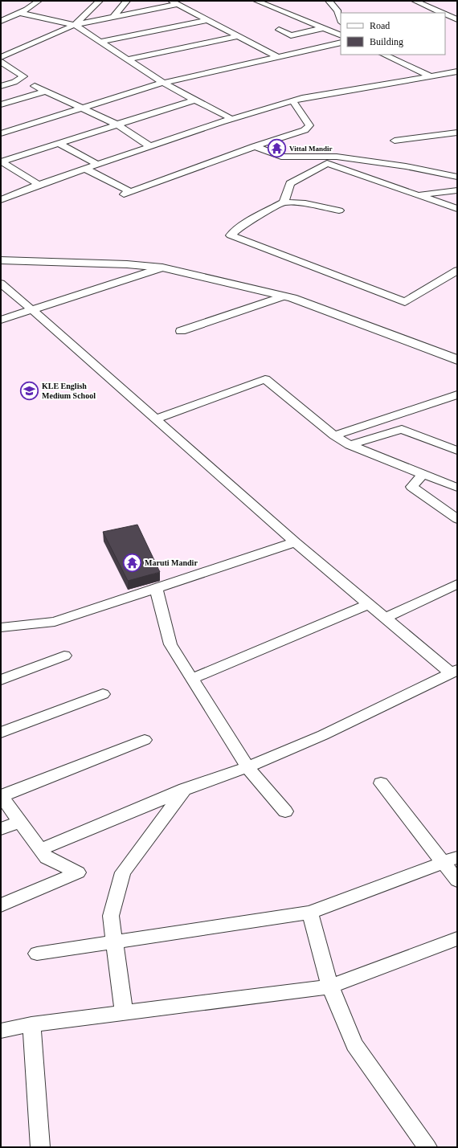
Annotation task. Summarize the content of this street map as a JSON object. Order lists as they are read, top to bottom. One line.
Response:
{"places":{"temple":["Vittal Mandir","Maruti Mandir"],"school or university":["KLE English Medium School"]},"legend":["Road","Building"]}
